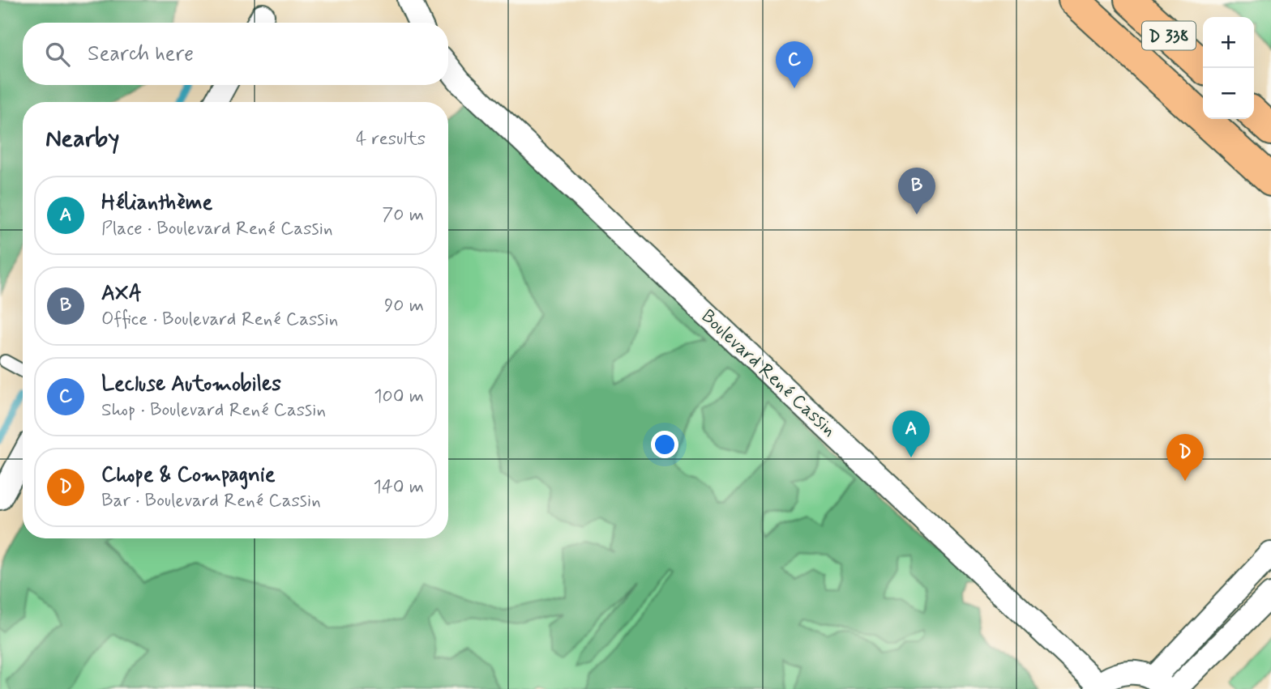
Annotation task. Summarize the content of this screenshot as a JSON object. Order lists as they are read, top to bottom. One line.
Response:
{"streets":{"main road":["D 338"],"street":["Boulevard René Cassin"]},"page":{"map_buttons":["+","−"],"search":"Search here","pins":["C","B","A","D"],"heading":["Nearby","4 results"],"list":[{"mark":"A","name":"Hélianthème","note":"Place · Boulevard René Cassin","value":"70 m"},{"mark":"B","name":"AXA","note":"Office · Boulevard René Cassin","value":"90 m"},{"mark":"C","name":"Lecluse Automobiles","note":"Shop · Boulevard René Cassin","value":"100 m"},{"mark":"D","name":"Chope & Compagnie","note":"Bar · Boulevard René Cassin","value":"140 m"}]}}
